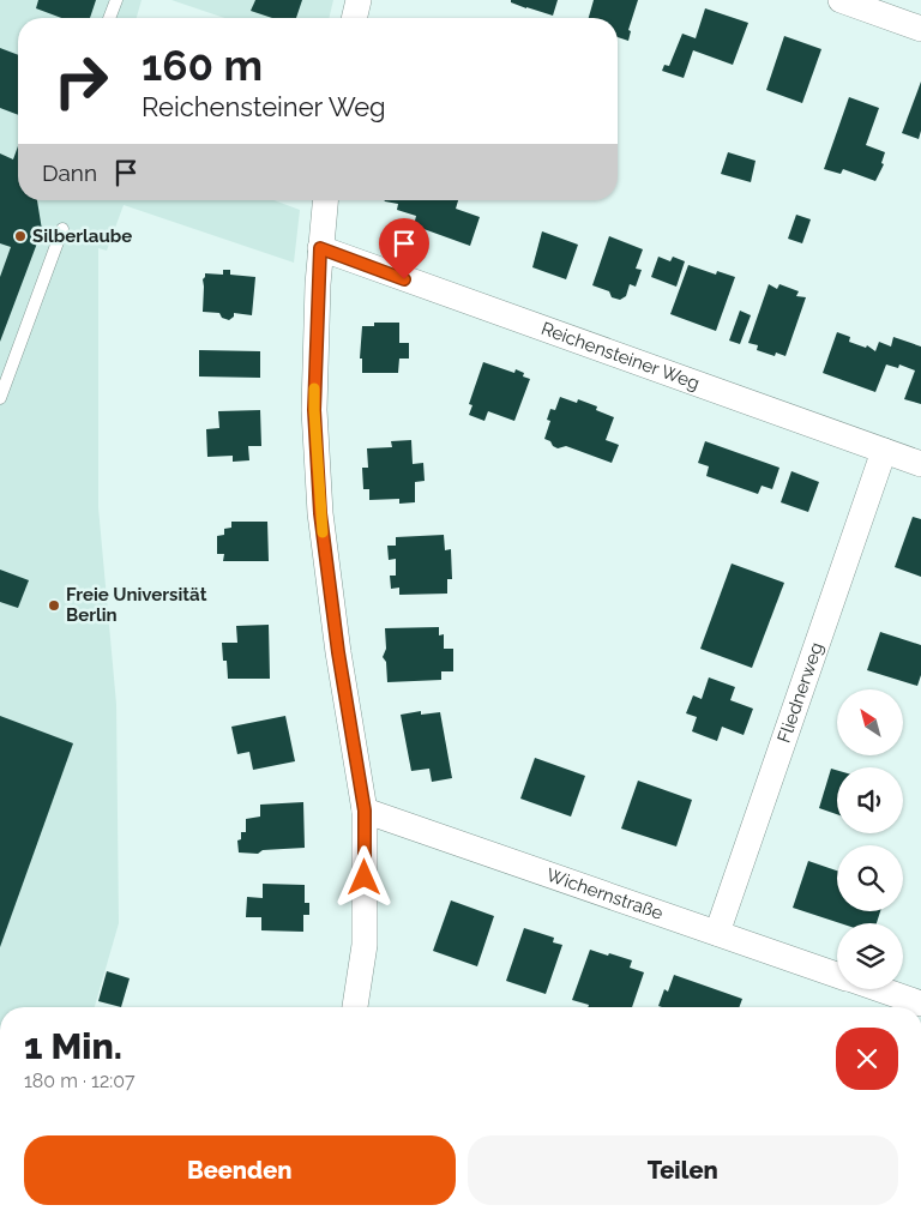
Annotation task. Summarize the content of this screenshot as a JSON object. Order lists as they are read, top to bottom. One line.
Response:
{"streets":{"street":["Reichensteiner Weg","Fliednerweg","Wichernstraße"]},"crossings":[["Reichensteiner Weg","Fliednerweg"],["Fliednerweg","Wichernstraße"]],"places":["Silberlaube","Freie Universität Berlin"],"north":"top left","page":{"turn":["160 m","Reichensteiner Weg"],"then":"Dann","heading":["1 Min.","180 m · 12:07"],"buttons":["Beenden","Teilen"]}}
